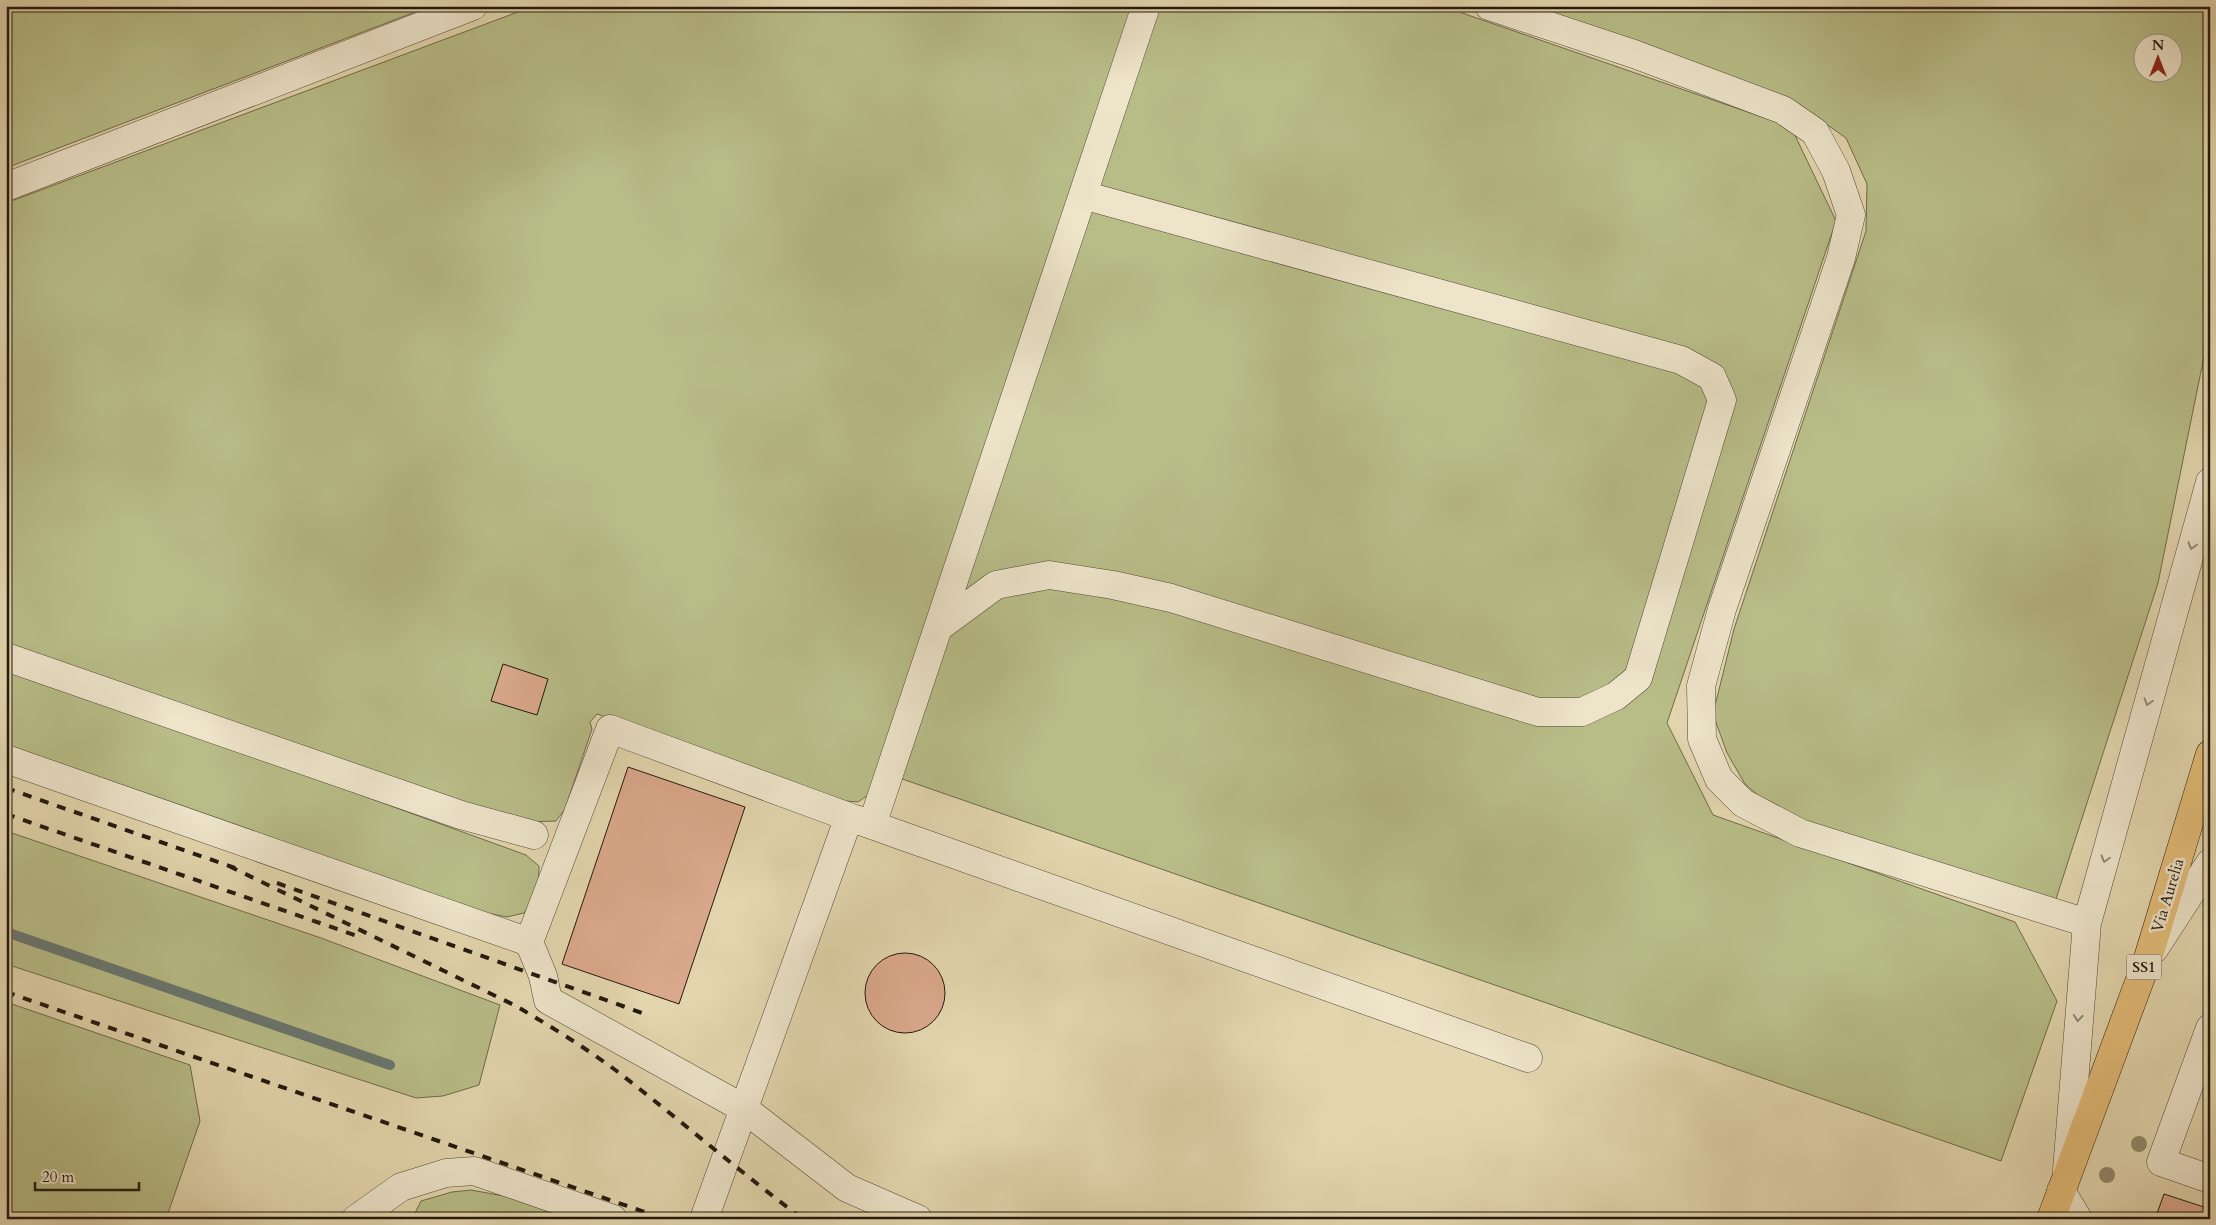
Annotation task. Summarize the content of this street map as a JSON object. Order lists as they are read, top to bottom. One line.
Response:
{"streets":{"main road":["Via Aurelia","SS1"]},"scale_bar":"20 m","north":"top"}
